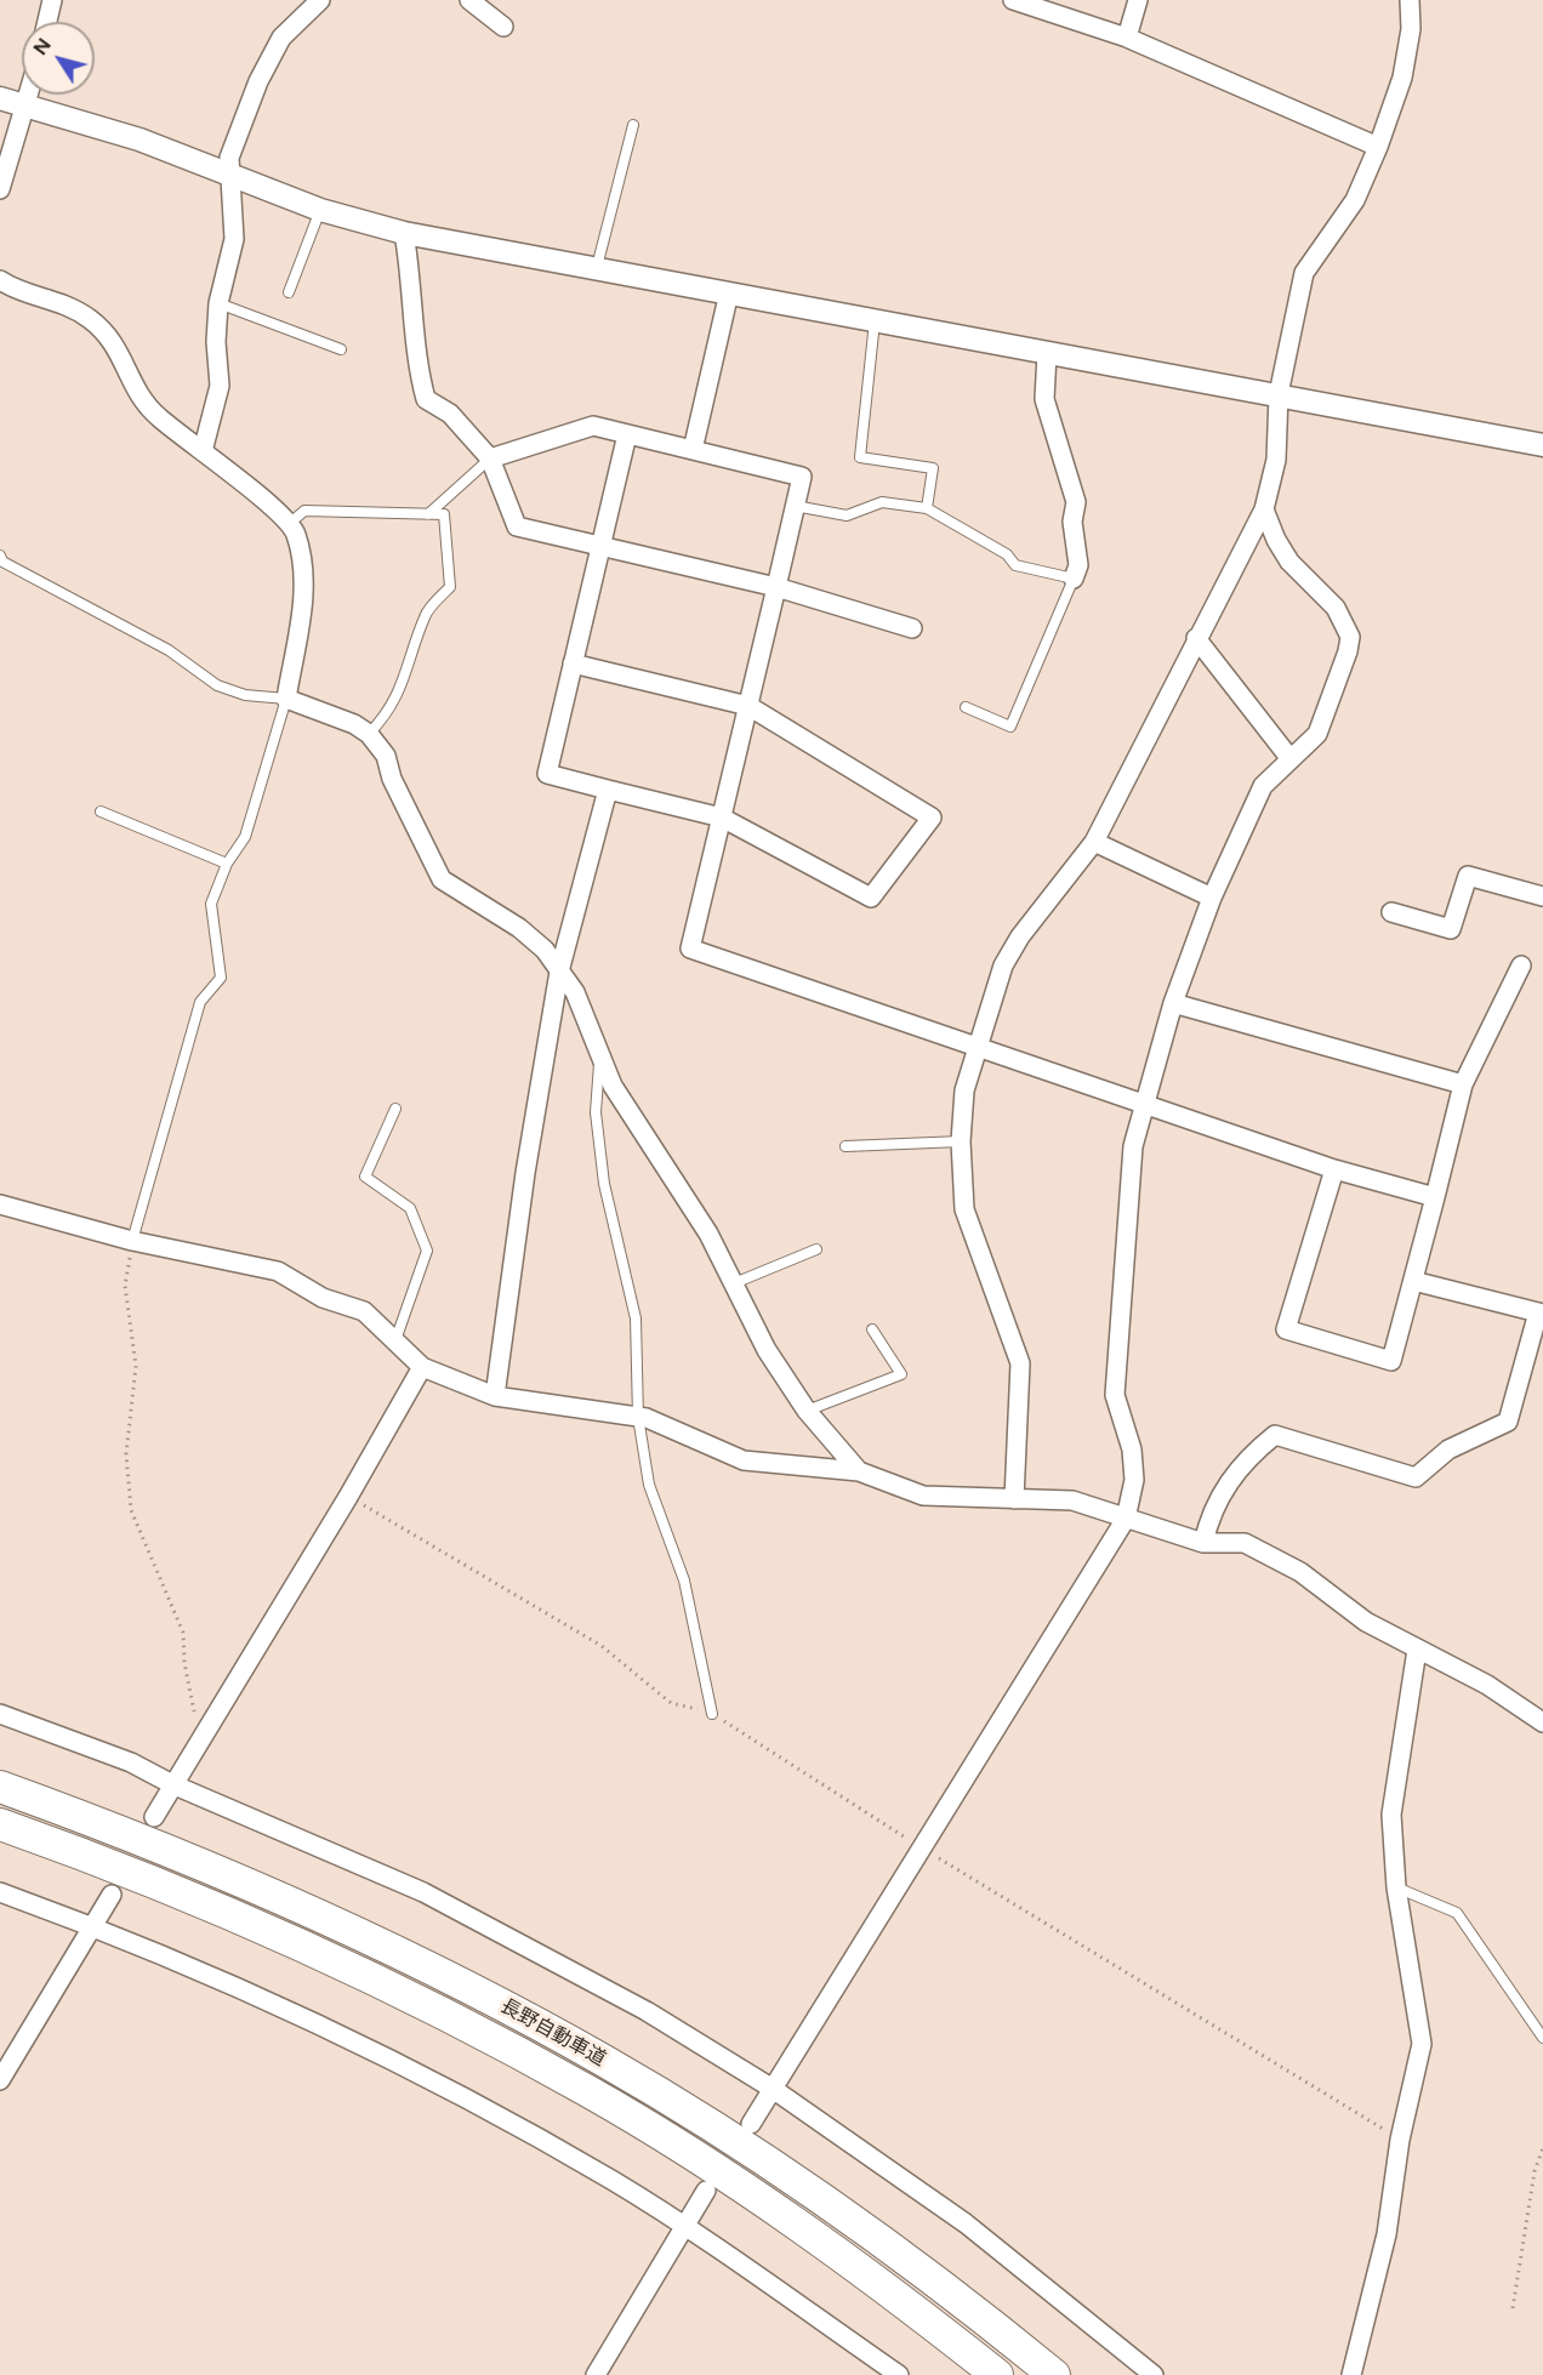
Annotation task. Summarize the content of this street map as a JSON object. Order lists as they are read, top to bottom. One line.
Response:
{"streets":{"highway":["長野自動車道"]},"north":"top left"}
